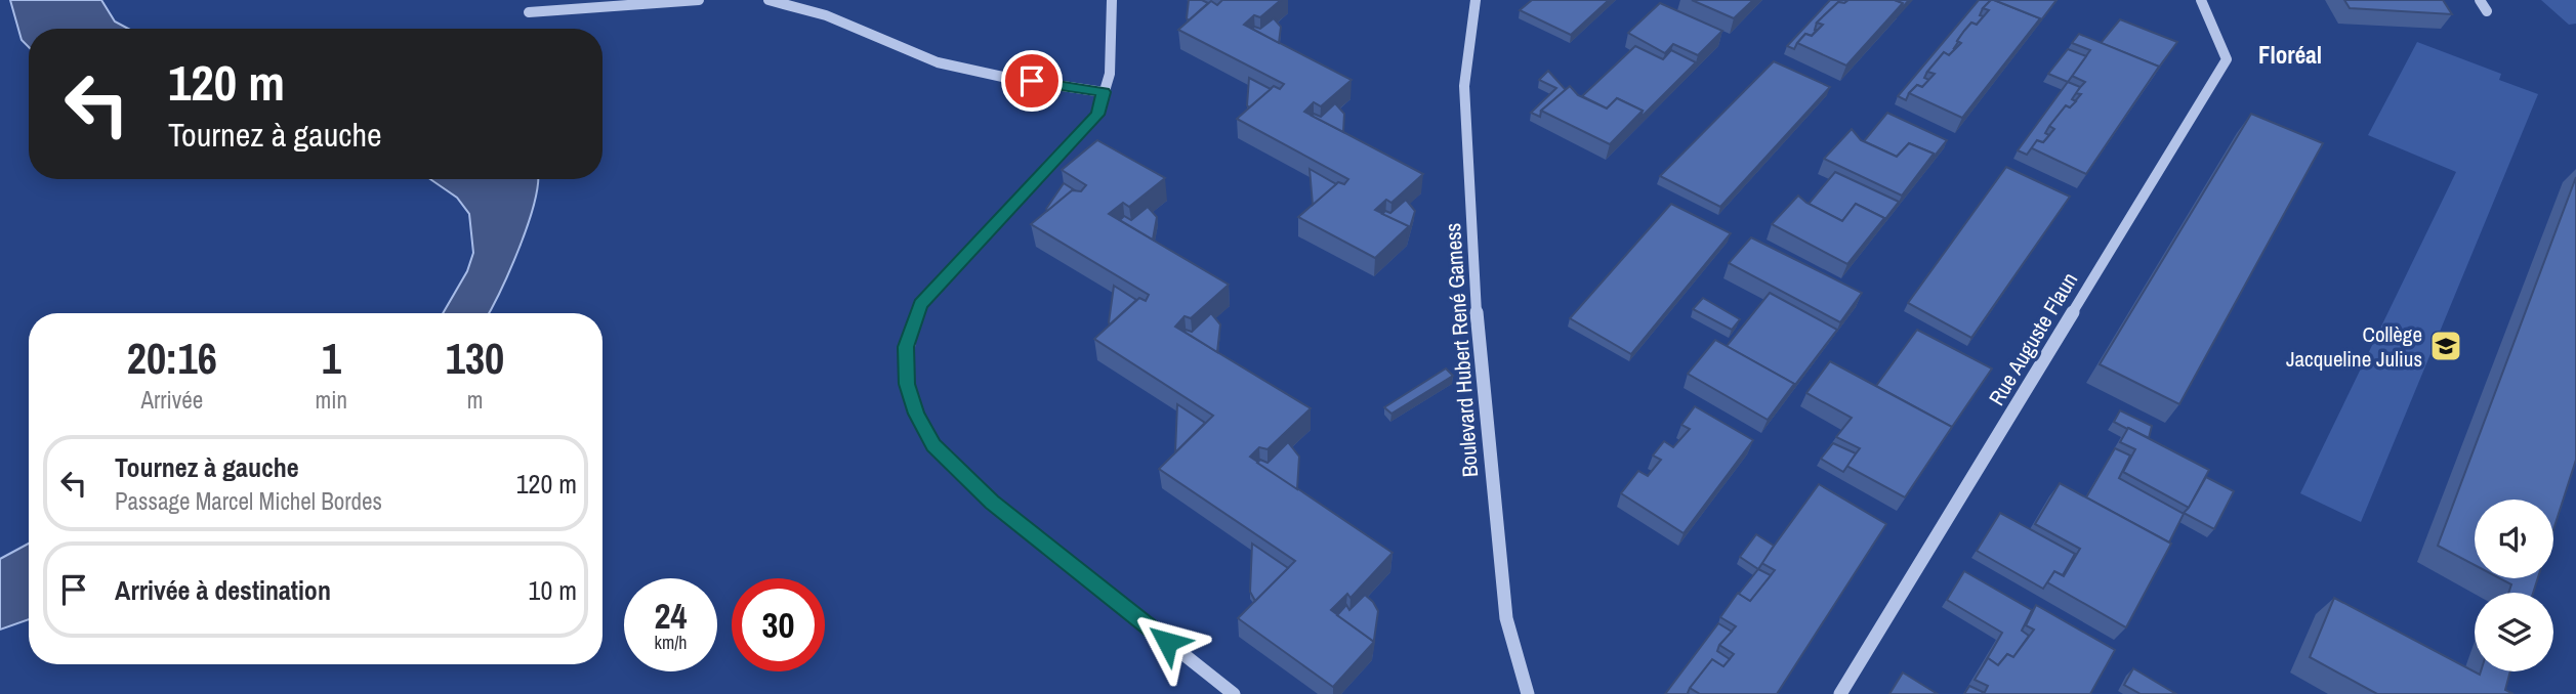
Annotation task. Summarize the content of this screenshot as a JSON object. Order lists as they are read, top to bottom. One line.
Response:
{"streets":{"street":["Rue Auguste Flaun","Boulevard Hubert René Gamess"]},"districts":["Floréal"],"places":{"school or university":["Collège Jacqueline Julius"]},"page":{"turn":["120 m","Tournez à gauche"],"eta":["20:16","Arrivée","1","min","130","m"],"list":[{"name":"Tournez à gauche","note":"Passage Marcel Michel Bordes","value":"120 m"},{"name":"Arrivée à destination","value":"10 m"}],"speed":"24 km/h","limit":"30"}}
